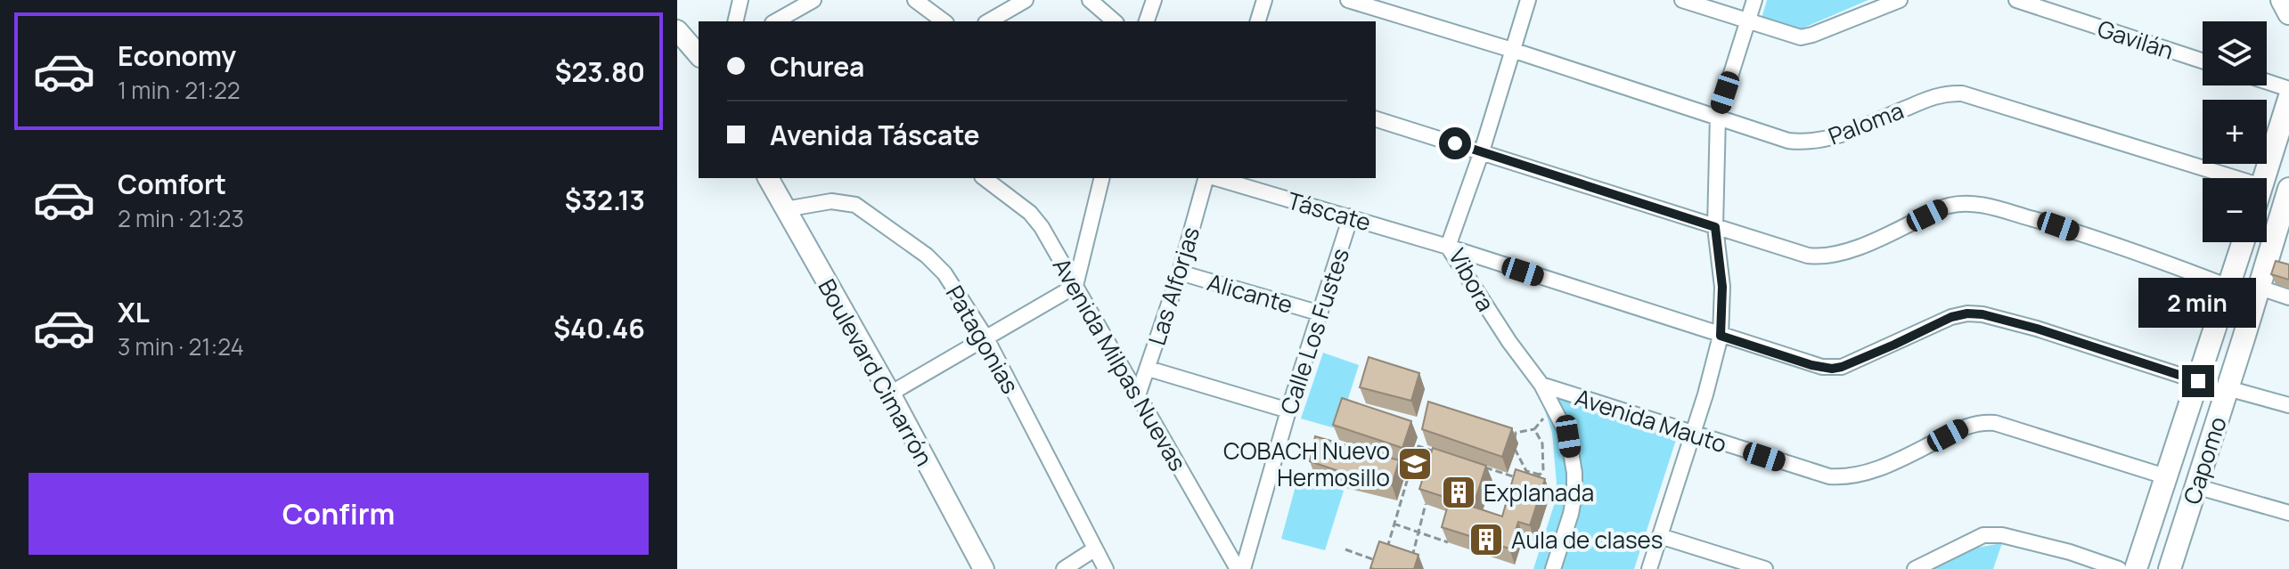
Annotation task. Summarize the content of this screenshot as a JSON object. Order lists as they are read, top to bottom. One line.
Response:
{"streets":{"main road":["Capomo"],"street":["Gavilán","Paloma","Táscate","Vibora","Las Alforjas","Alicante","Calle Los Fustes","Patagonias","Avenida Milpas Nuevas","Boulevard Cimarrón","Avenida Mauto"]},"crossings":[["Paloma","Vibora"],["Táscate","Vibora"],["Táscate","Calle Los Fustes"],["Táscate","Capomo"],["Vibora","Avenida Mauto"],["Las Alforjas","Alicante"],["Las Alforjas","Avenida Milpas Nuevas"],["Alicante","Calle Los Fustes"],["Patagonias","Boulevard Cimarrón"],["Avenida Mauto","Capomo"]],"places":{"school or university":["COBACH Nuevo Hermosillo"],"building":["Explanada","Aula de clases"]},"page":{"list":[{"name":"Economy","note":"1 min · 21:22","value":"$23.80"},{"name":"Comfort","note":"2 min · 21:23","value":"$32.13"},{"name":"XL","note":"3 min · 21:24","value":"$40.46"}],"map_buttons":["+","−"],"banner":["Churea","Avenida Táscate"],"bubble":"2 min","buttons":"Confirm"}}
